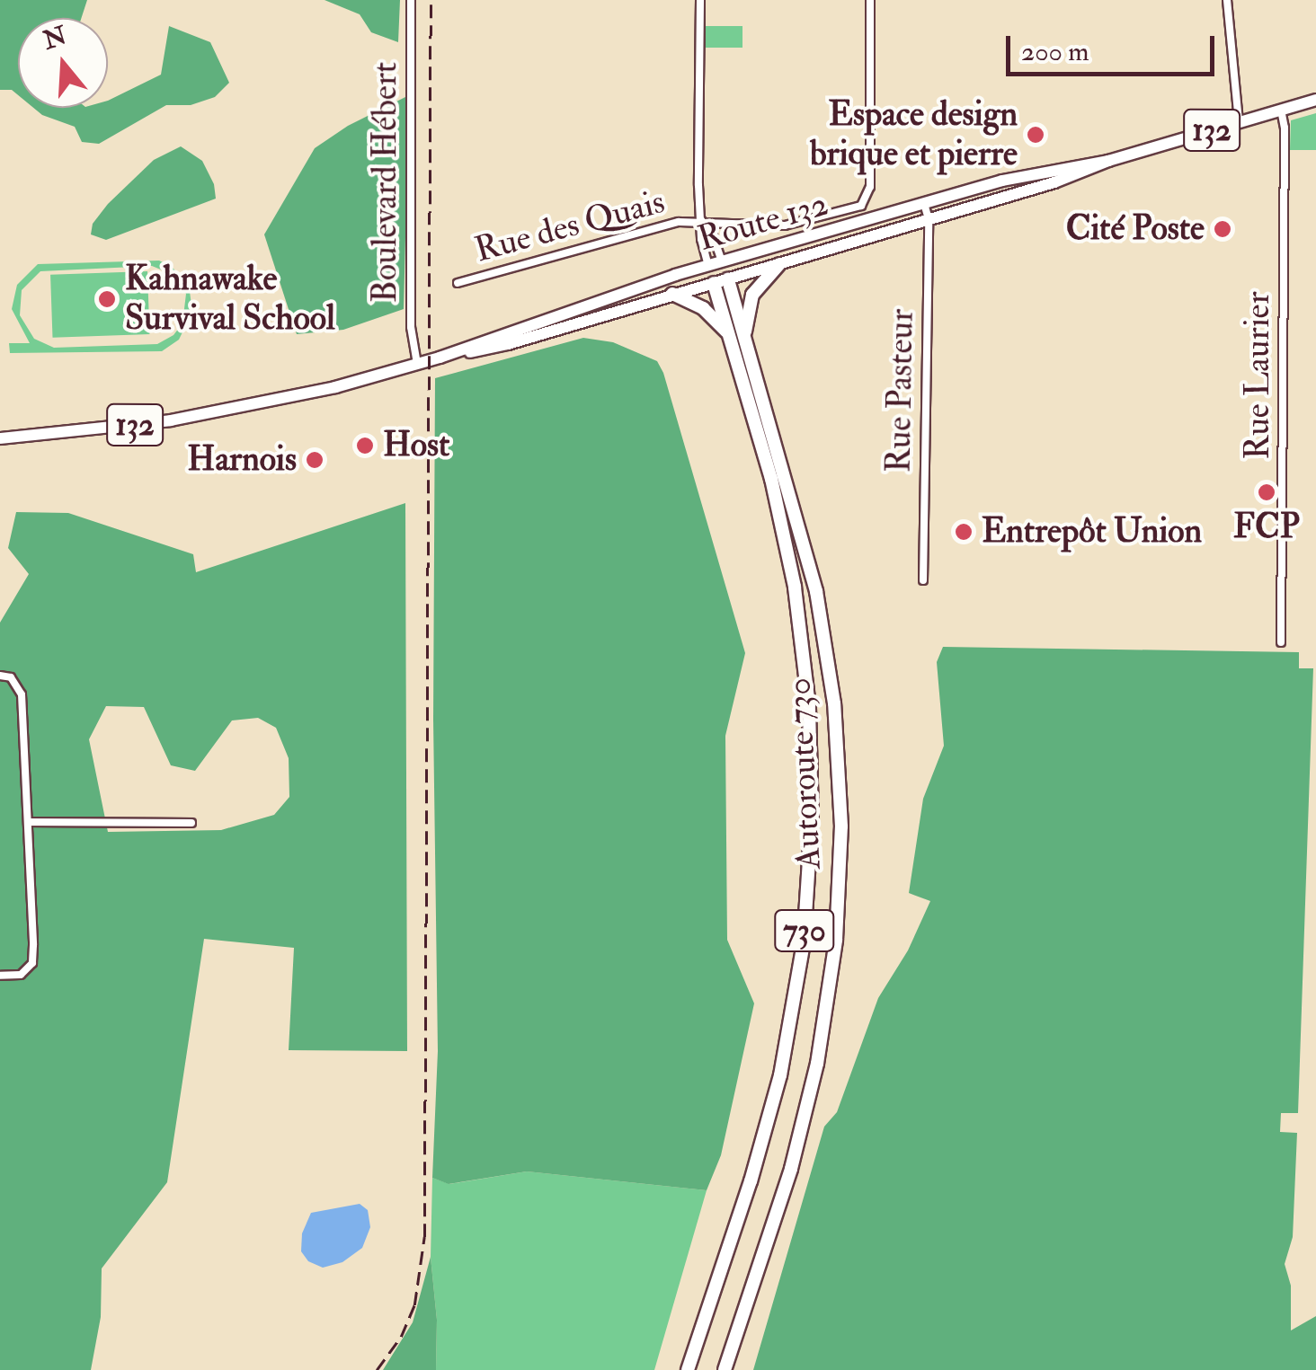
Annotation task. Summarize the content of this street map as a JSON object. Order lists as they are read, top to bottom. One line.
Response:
{"streets":{"highway":["132","Route 132","Autoroute 730","730"],"street":["Boulevard Hébert","Rue des Quais","Rue Laurier","Rue Pasteur"]},"crossings":[["Boulevard Hébert","Route 132"],["Route 132","Rue Laurier"],["Route 132","Rue Pasteur"],["Route 132","Autoroute 730"]],"places":["Espace design brique et pierre","Cité Poste","Kahnawake Survival School","Host","Harnois","FCP","Entrepôt Union"],"scale_bar":"200 m","north":"top"}
